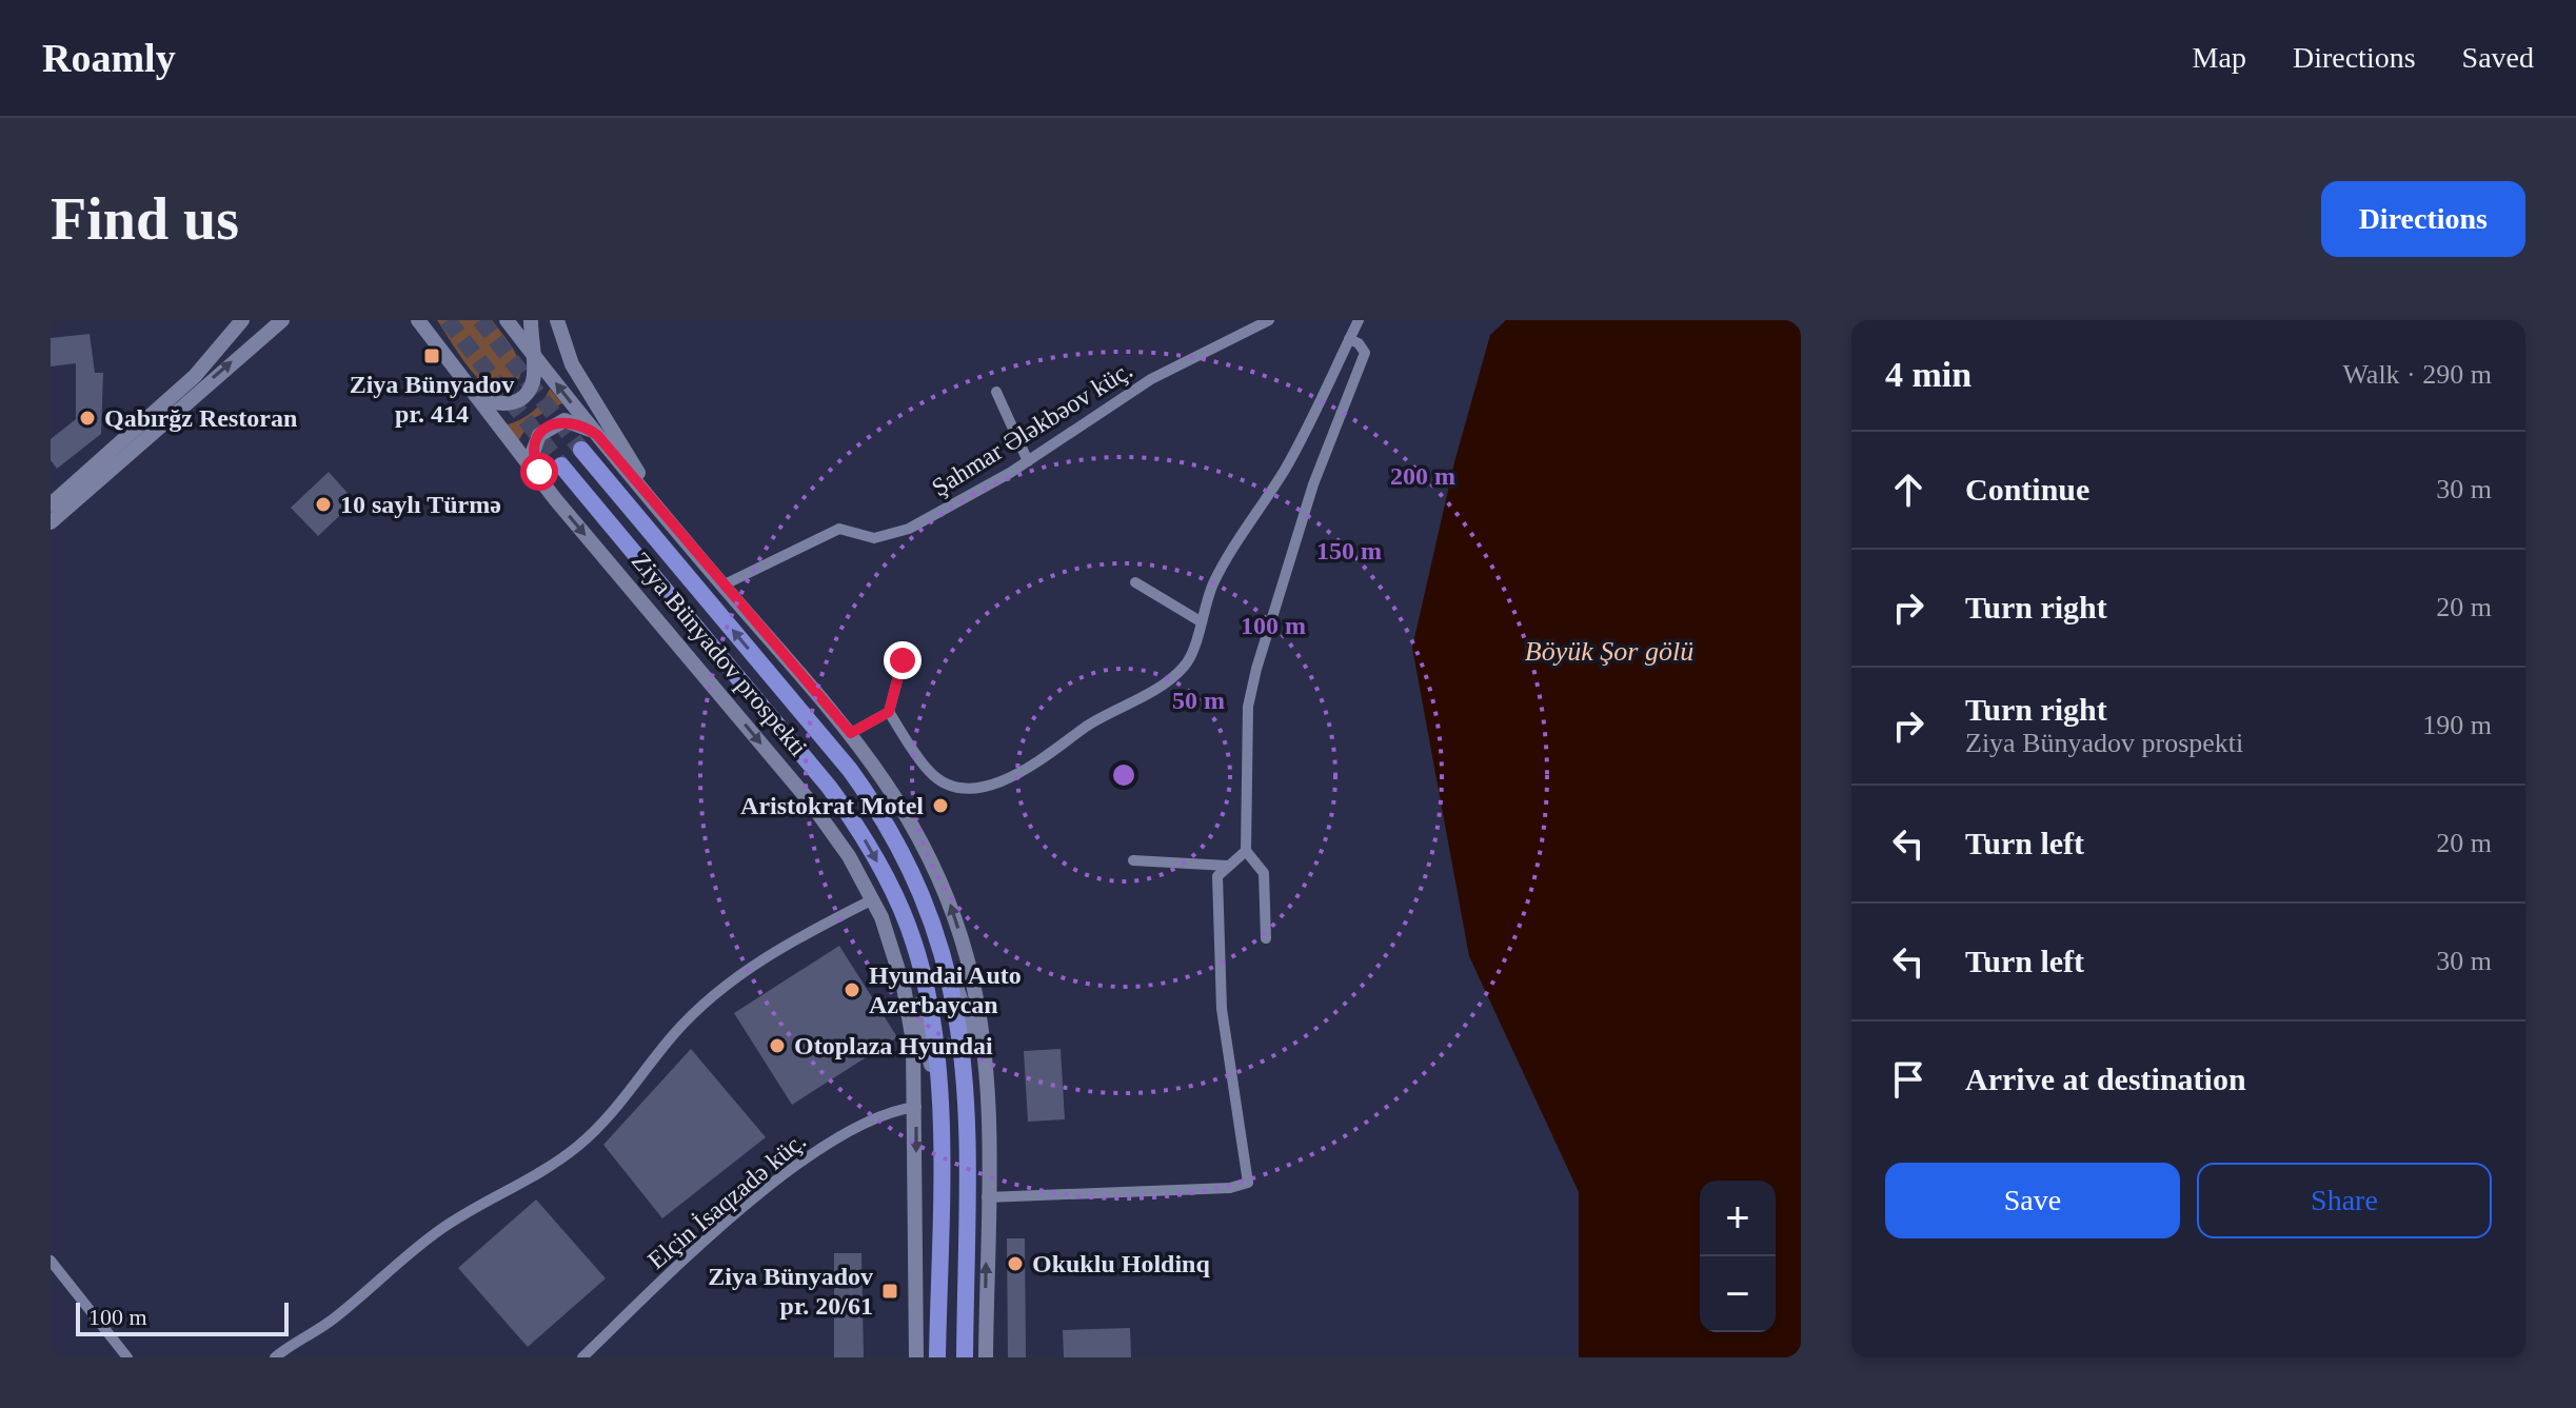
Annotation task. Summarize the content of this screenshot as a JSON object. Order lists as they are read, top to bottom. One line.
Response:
{"streets":{"main road":["Ziya Bünyadov prospekti"],"street":["Şahmar Ələkbəov küç.","Elçin İsaqzadə küç."]},"crossings":[["Şahmar Ələkbəov küç.","Ziya Bünyadov prospekti"],["Ziya Bünyadov prospekti","Elçin İsaqzadə küç."]],"water":["Böyük Şor gölü"],"places":{"transit":["Ziya Bünyadov pr. 414","Ziya Bünyadov pr. 20/61"],"other":["Qabırğz Restoran","10 saylı Türmə","Aristokrat Motel","Hyundai Auto Azerbaycan","Otoplaza Hyundai","Okuklu Holdinq"]},"scale_bar":"100 m","page":{"header":"Roamly","nav":["Map","Directions","Saved"],"buttons":["Directions",["Save","Share"]],"title":"Find us","heading":["4 min","Walk · 290 m"],"list":[["Continue","30 m"],["Turn right","20 m"],["Turn right","Ziya Bünyadov prospekti","190 m"],["Turn left","20 m"],["Turn left","30 m"],"Arrive at destination"],"map_buttons":["+","−"],"scale":"100 m"},"rings":["200 m","150 m","100 m","50 m"]}
